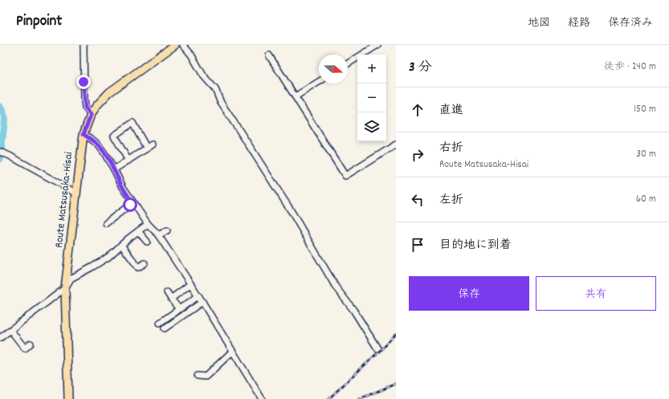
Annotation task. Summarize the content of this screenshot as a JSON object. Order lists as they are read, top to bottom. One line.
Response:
{"streets":{"main road":["Route Matsusaka-Hisai"]},"north":"right","page":{"header":"Pinpoint","nav":["地図","経路","保存済み"],"heading":["3 分","徒歩 · 240 m"],"map_buttons":["+","−"],"list":[["直進","150 m"],["右折","Route Matsusaka-Hisai","30 m"],["左折","60 m"],"目的地に到着"],"buttons":["保存","共有"]}}
